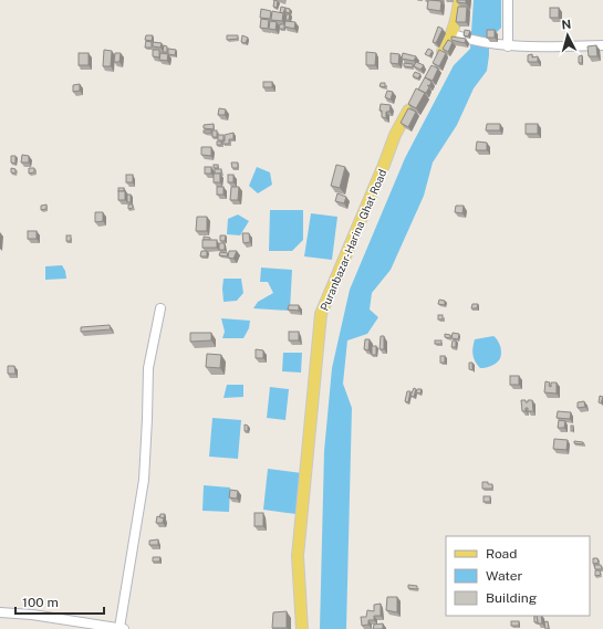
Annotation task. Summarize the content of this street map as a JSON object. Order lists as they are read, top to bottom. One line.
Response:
{"streets":{"main road":["Puranbazar-Harina Ghat Road"]},"legend":["Road","Water","Building"],"scale_bar":"100 m","north":"top"}
